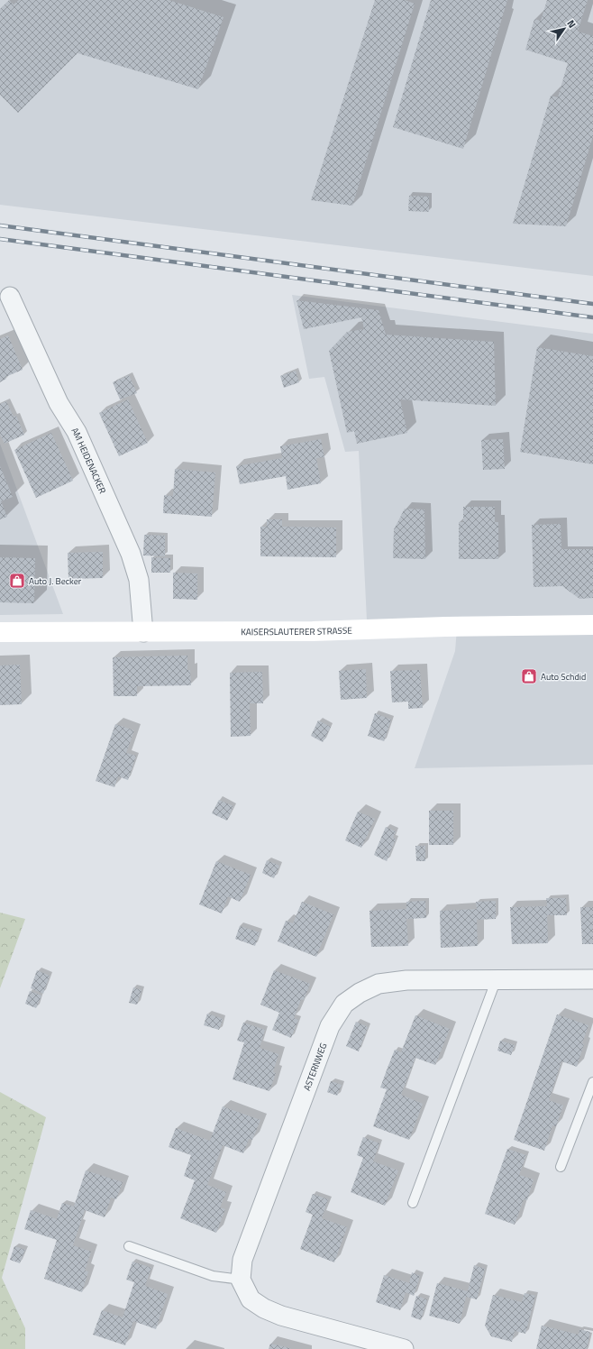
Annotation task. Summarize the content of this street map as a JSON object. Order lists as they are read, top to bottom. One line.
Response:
{"streets":{"main road":["KAISERSLAUTERER STRASSE"],"street":["AM HEIDENACKER","ASTERNWEG"]},"crossings":[["AM HEIDENACKER","KAISERSLAUTERER STRASSE"]],"places":{"shop":["Auto J. Becker","Auto Schdid"]},"north":"top right"}
